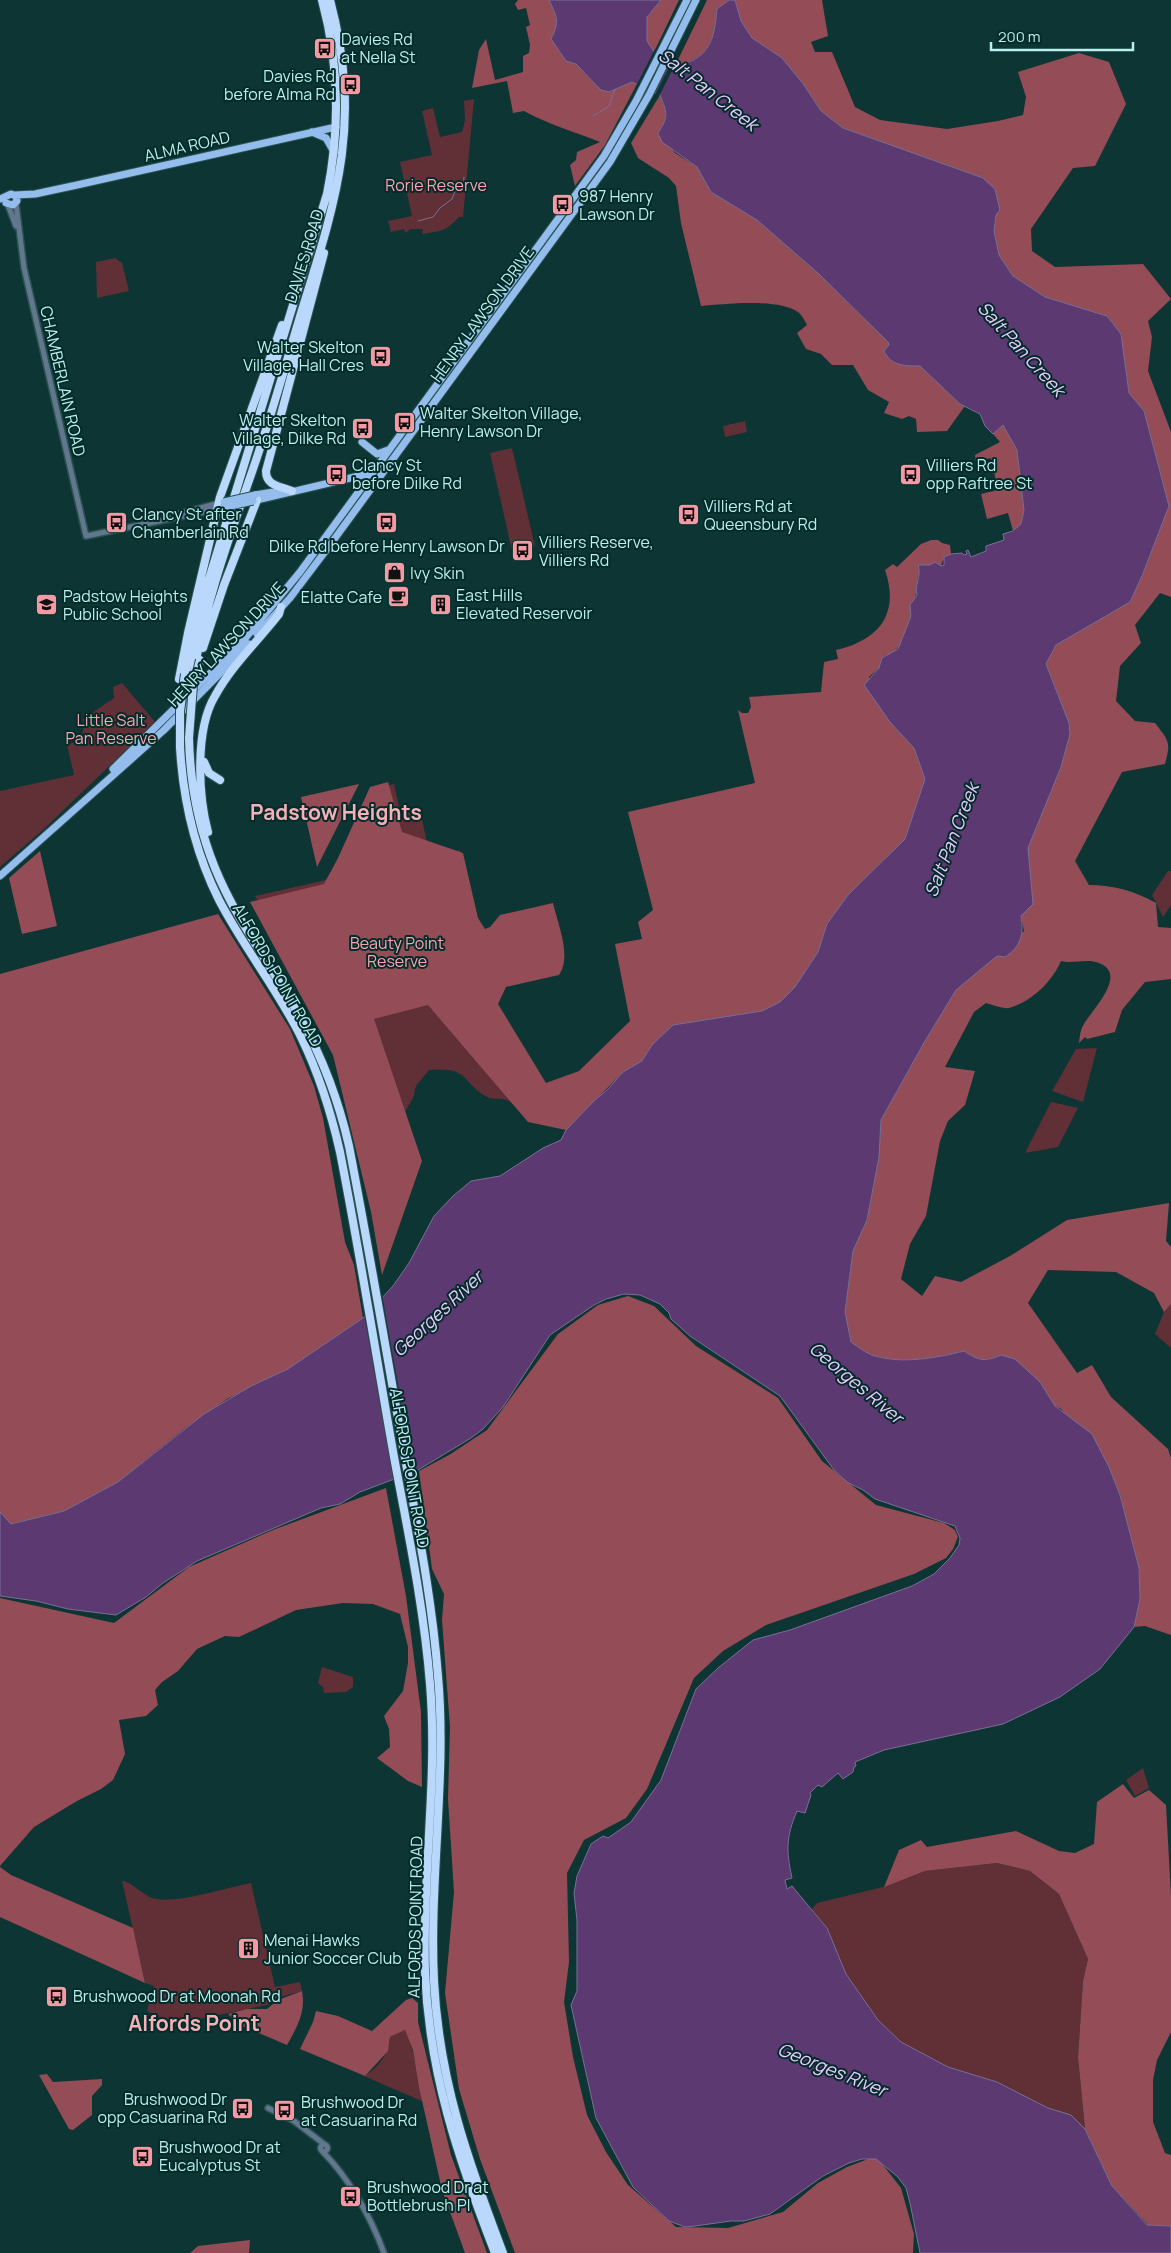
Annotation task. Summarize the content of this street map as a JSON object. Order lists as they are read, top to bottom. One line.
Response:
{"streets":{"highway":["ALMA ROAD","DAVIES ROAD","ALFORDS POINT ROAD"],"main road":["HENRY LAWSON DRIVE"],"street":["CHAMBERLAIN ROAD"]},"crossings":[["ALMA ROAD","DAVIES ROAD"],["ALMA ROAD","CHAMBERLAIN ROAD"],["DAVIES ROAD","ALFORDS POINT ROAD"]],"districts":["Padstow Heights","Alfords Point"],"water":["Salt Pan Creek","Georges River"],"parks":["Rorie Reserve","Little Salt Pan Reserve","Beauty Point Reserve"],"places":{"bus stop":["Davies Rd at Nella St","Davies Rd before Alma Rd","987 Henry Lawson Dr","Walter Skelton Village, Hall Cres","Walter Skelton Village, Henry Lawson Dr","Walter Skelton Village, Dilke Rd","Clancy St before Dilke Rd","Villiers Rd opp Raftree St","Villiers Rd at Queensbury Rd","Dilke Rd before Henry Lawson Dr","Clancy St after Chamberlain Rd","Villiers Reserve, Villiers Rd","Brushwood Dr at Moonah Rd","Brushwood Dr opp Casuarina Rd","Brushwood Dr at Casuarina Rd","Brushwood Dr at Eucalyptus St","Brushwood Dr at Bottlebrush Pl"],"shop":["Ivy Skin"],"cafe":["Elatte Cafe"],"building":["East Hills Elevated Reservoir","Menai Hawks Junior Soccer Club"],"school or university":["Padstow Heights Public School"]},"scale_bar":"200 m"}
